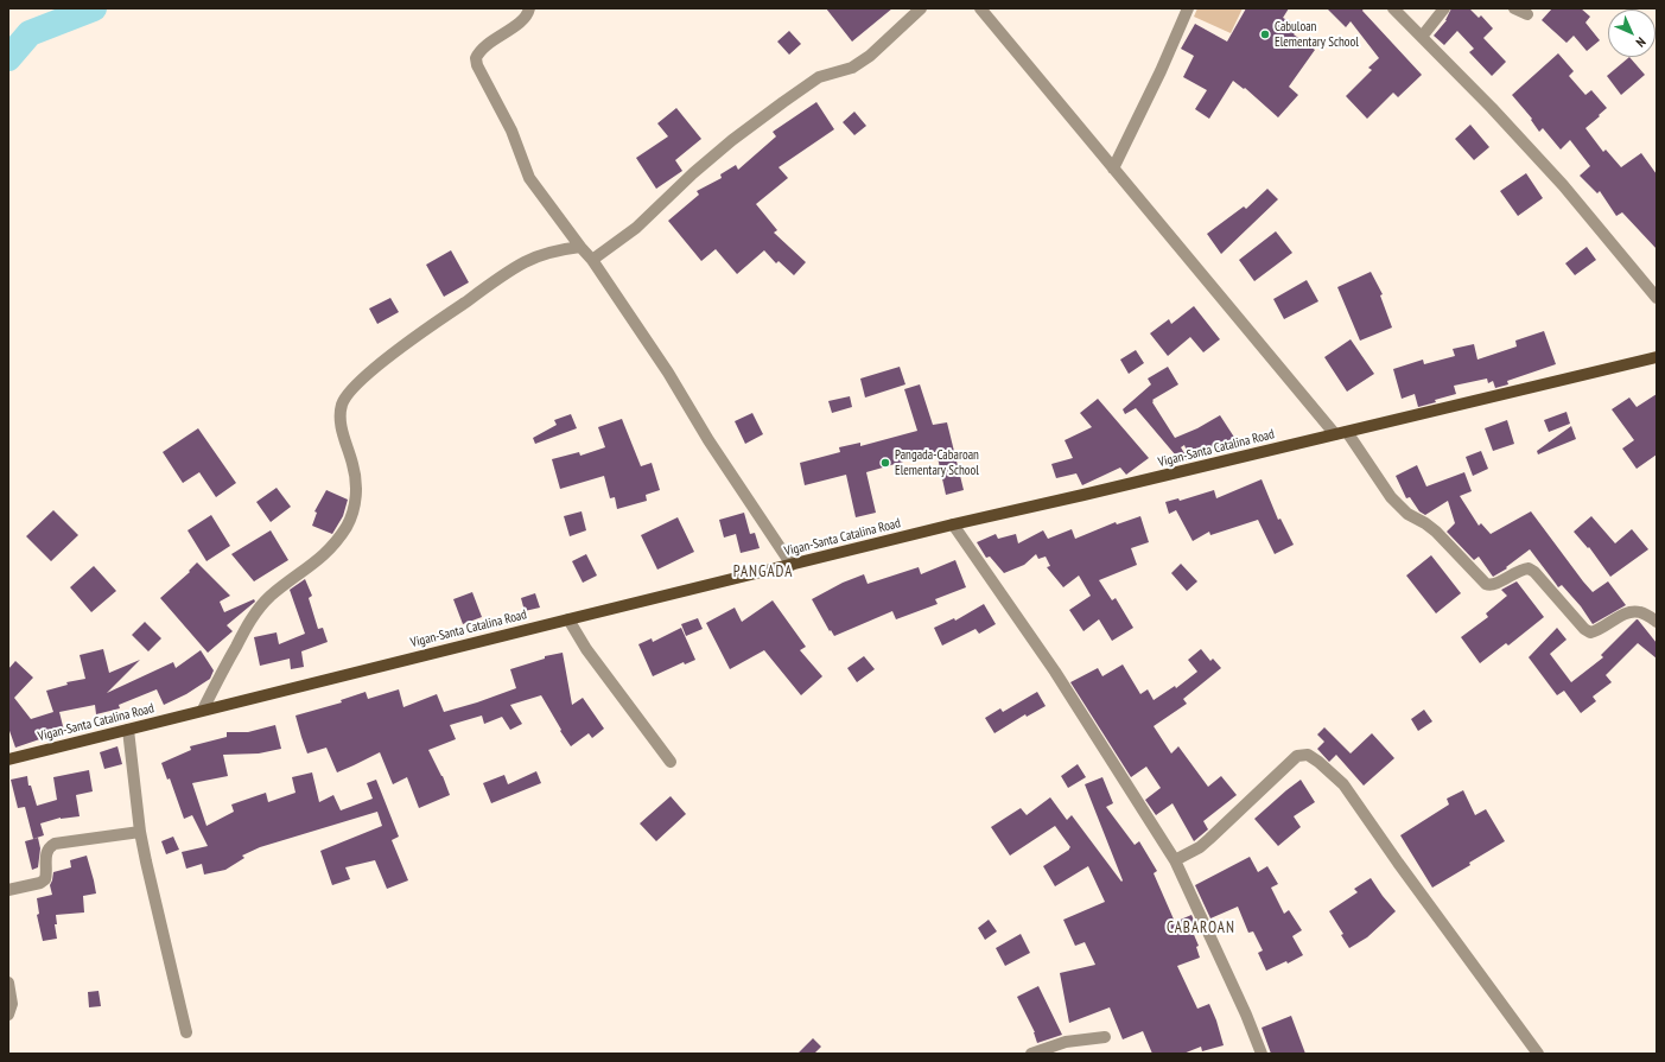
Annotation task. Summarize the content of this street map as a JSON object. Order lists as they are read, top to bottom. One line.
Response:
{"streets":{"main road":["Vigan-Santa Catalina Road"]},"districts":["PANGADA","CABAROAN"],"places":["Cabuloan Elementary School","Pangada-Cabaroan Elementary School"],"north":"bottom right"}
